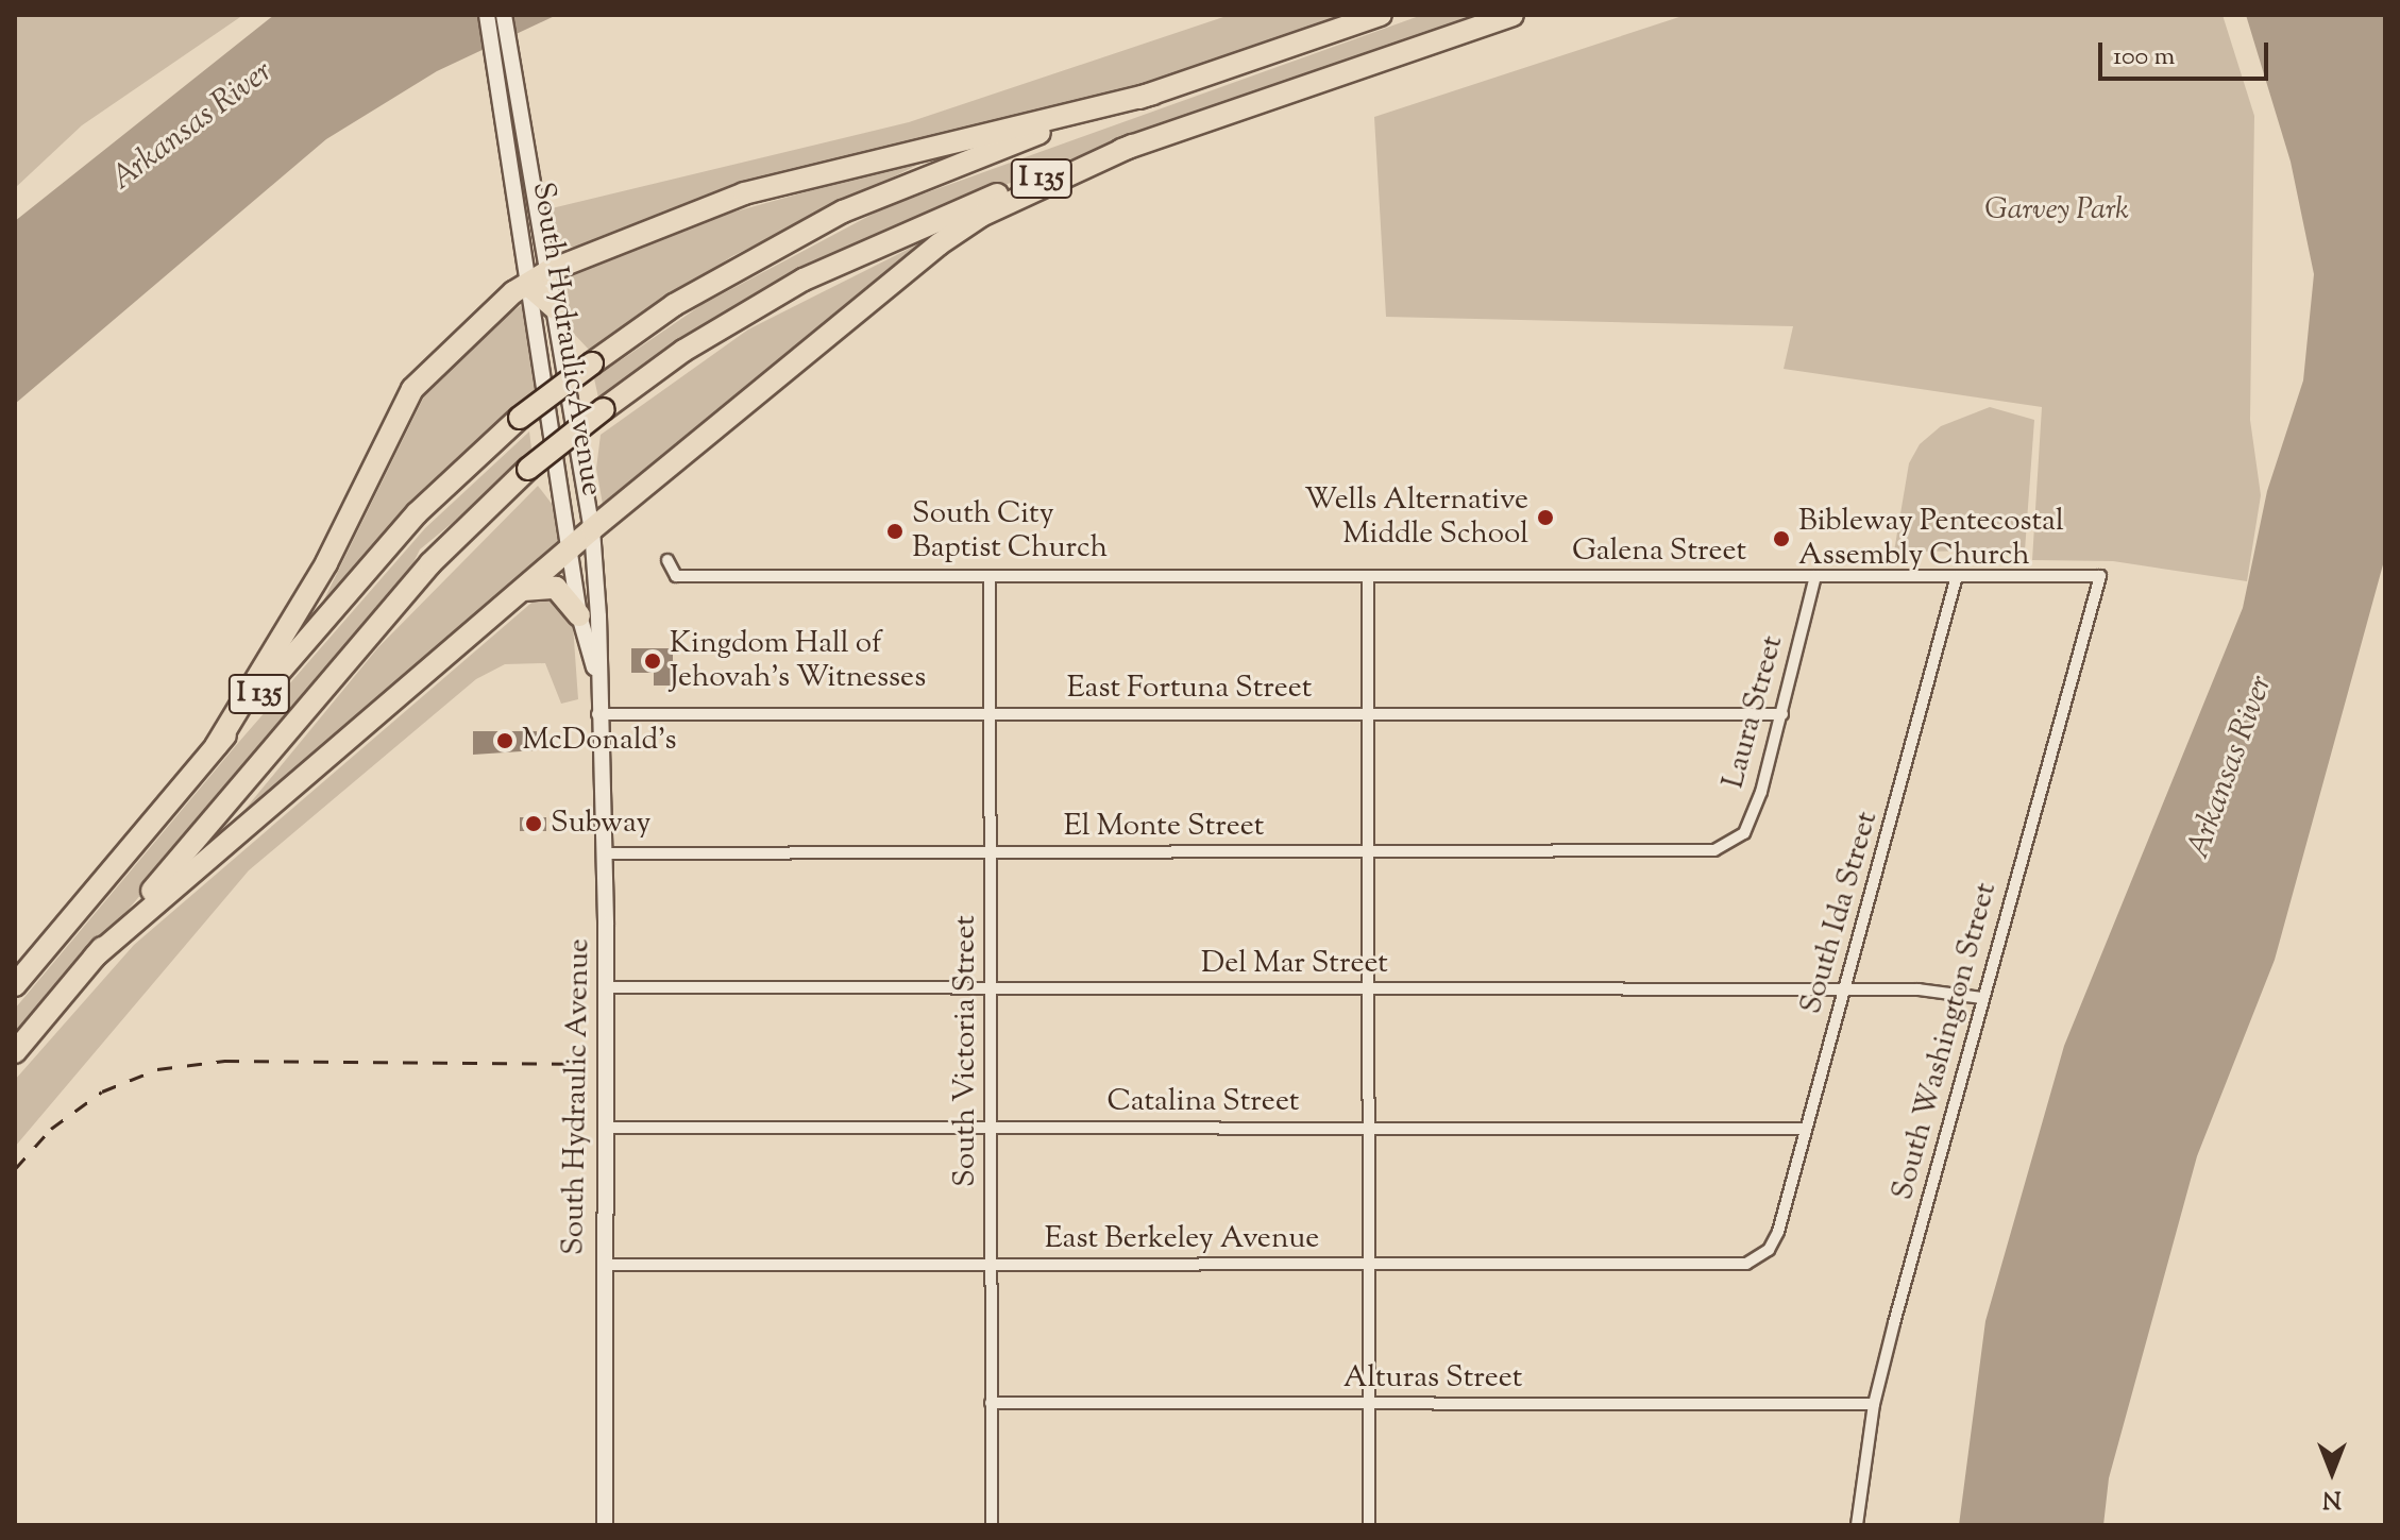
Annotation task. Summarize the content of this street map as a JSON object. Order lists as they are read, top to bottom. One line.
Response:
{"streets":{"highway":["I 135"],"street":["South Hydraulic Avenue","Galena Street","East Fortuna Street","Laura Street","El Monte Street","South Ida Street","Del Mar Street","South Washington Street","South Victoria Street","Catalina Street","East Berkeley Avenue","Alturas Street"]},"crossings":[["South Hydraulic Avenue","East Fortuna Street"],["South Hydraulic Avenue","El Monte Street"],["South Hydraulic Avenue","Del Mar Street"],["South Hydraulic Avenue","Catalina Street"],["South Hydraulic Avenue","East Berkeley Avenue"],["Galena Street","Laura Street"],["Galena Street","South Ida Street"],["Galena Street","South Washington Street"],["Galena Street","South Victoria Street"],["East Fortuna Street","Laura Street"],["East Fortuna Street","South Victoria Street"],["Laura Street","El Monte Street"],["El Monte Street","South Victoria Street"],["South Ida Street","Del Mar Street"],["South Ida Street","Catalina Street"],["South Ida Street","East Berkeley Avenue"],["Del Mar Street","South Washington Street"],["Del Mar Street","South Victoria Street"],["South Washington Street","Alturas Street"],["South Victoria Street","Catalina Street"],["South Victoria Street","East Berkeley Avenue"],["South Victoria Street","Alturas Street"]],"water":["Arkansas River"],"parks":["Garvey Park"],"places":["Wells Alternative Middle School","South City Baptist Church","Bibleway Pentecostal Assembly Church","Kingdom Hall of Jehovah's Witnesses","McDonald's","Subway"],"scale_bar":"100 m","north":"bottom"}
